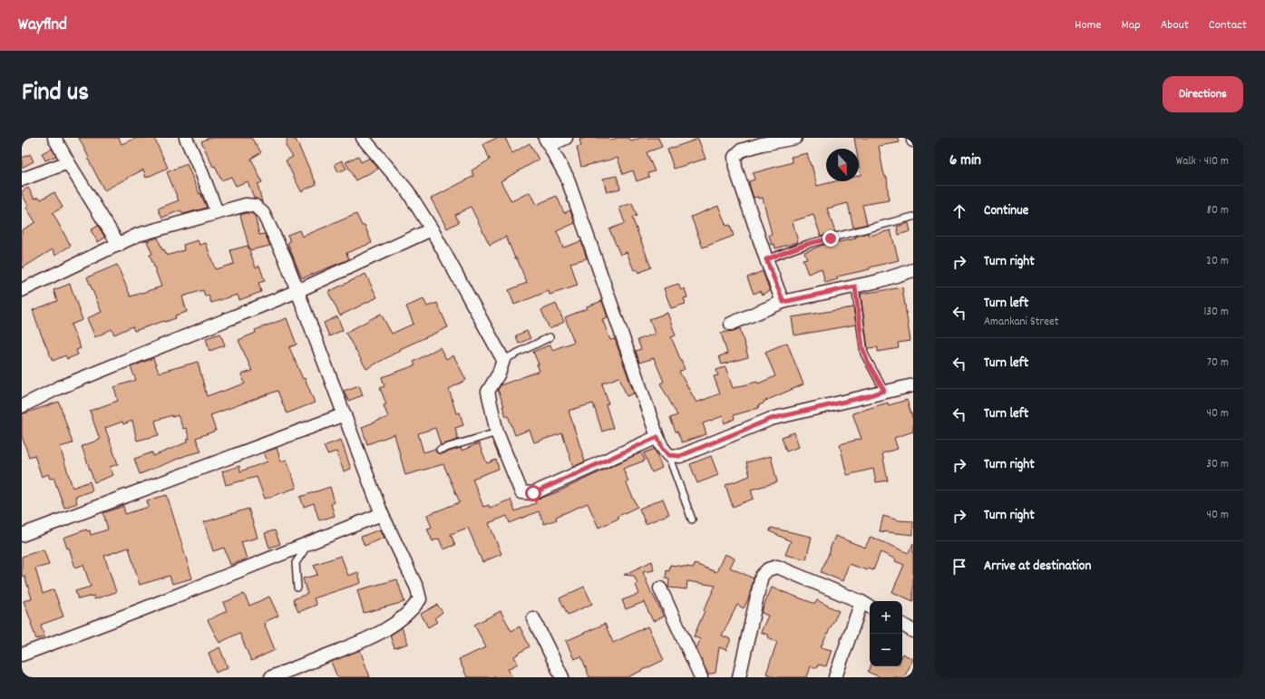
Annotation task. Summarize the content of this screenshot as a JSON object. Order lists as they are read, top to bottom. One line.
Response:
{"north":"bottom","page":{"header":"Wayfind","nav":["Home","Map","About","Contact"],"title":"Find us","buttons":"Directions","heading":["6 min","Walk · 410 m"],"list":[["Continue","80 m"],["Turn right","20 m"],["Turn left","Amankani Street","130 m"],["Turn left","70 m"],["Turn left","40 m"],["Turn right","30 m"],["Turn right","40 m"],"Arrive at destination"],"map_buttons":["+","−"]}}
